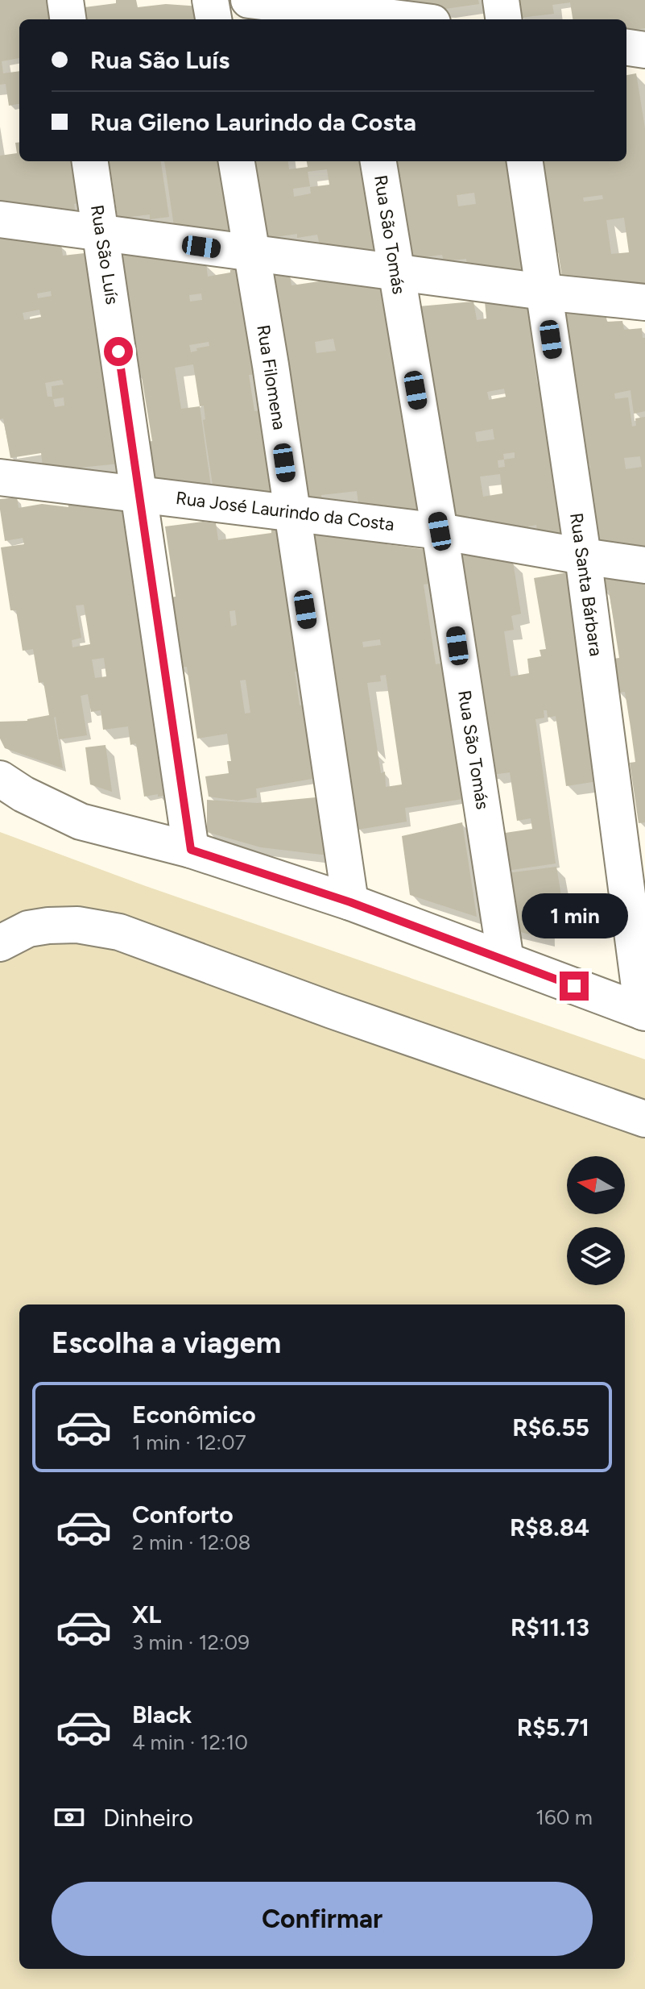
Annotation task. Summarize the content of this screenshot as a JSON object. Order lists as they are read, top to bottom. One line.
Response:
{"streets":{"street":["Rua São Tomás","Rua São Luís","Rua Filomena","Rua José Laurindo da Costa","Rua Santa Bárbara"]},"crossings":[["Rua São Tomás","Rua José Laurindo da Costa"],["Rua São Luís","Rua José Laurindo da Costa"],["Rua Filomena","Rua José Laurindo da Costa"],["Rua José Laurindo da Costa","Rua Santa Bárbara"]],"north":"left","page":{"banner":["Rua São Luís","Rua Gileno Laurindo da Costa"],"bubble":"1 min","heading":"Escolha a viagem","list":[{"name":"Econômico","note":"1 min · 12:07","value":"R$6.55"},{"name":"Conforto","note":"2 min · 12:08","value":"R$8.84"},{"name":"XL","note":"3 min · 12:09","value":"R$11.13"},{"name":"Black","note":"4 min · 12:10","value":"R$5.71"}],"pay":["Dinheiro","160 m"],"buttons":"Confirmar"}}
